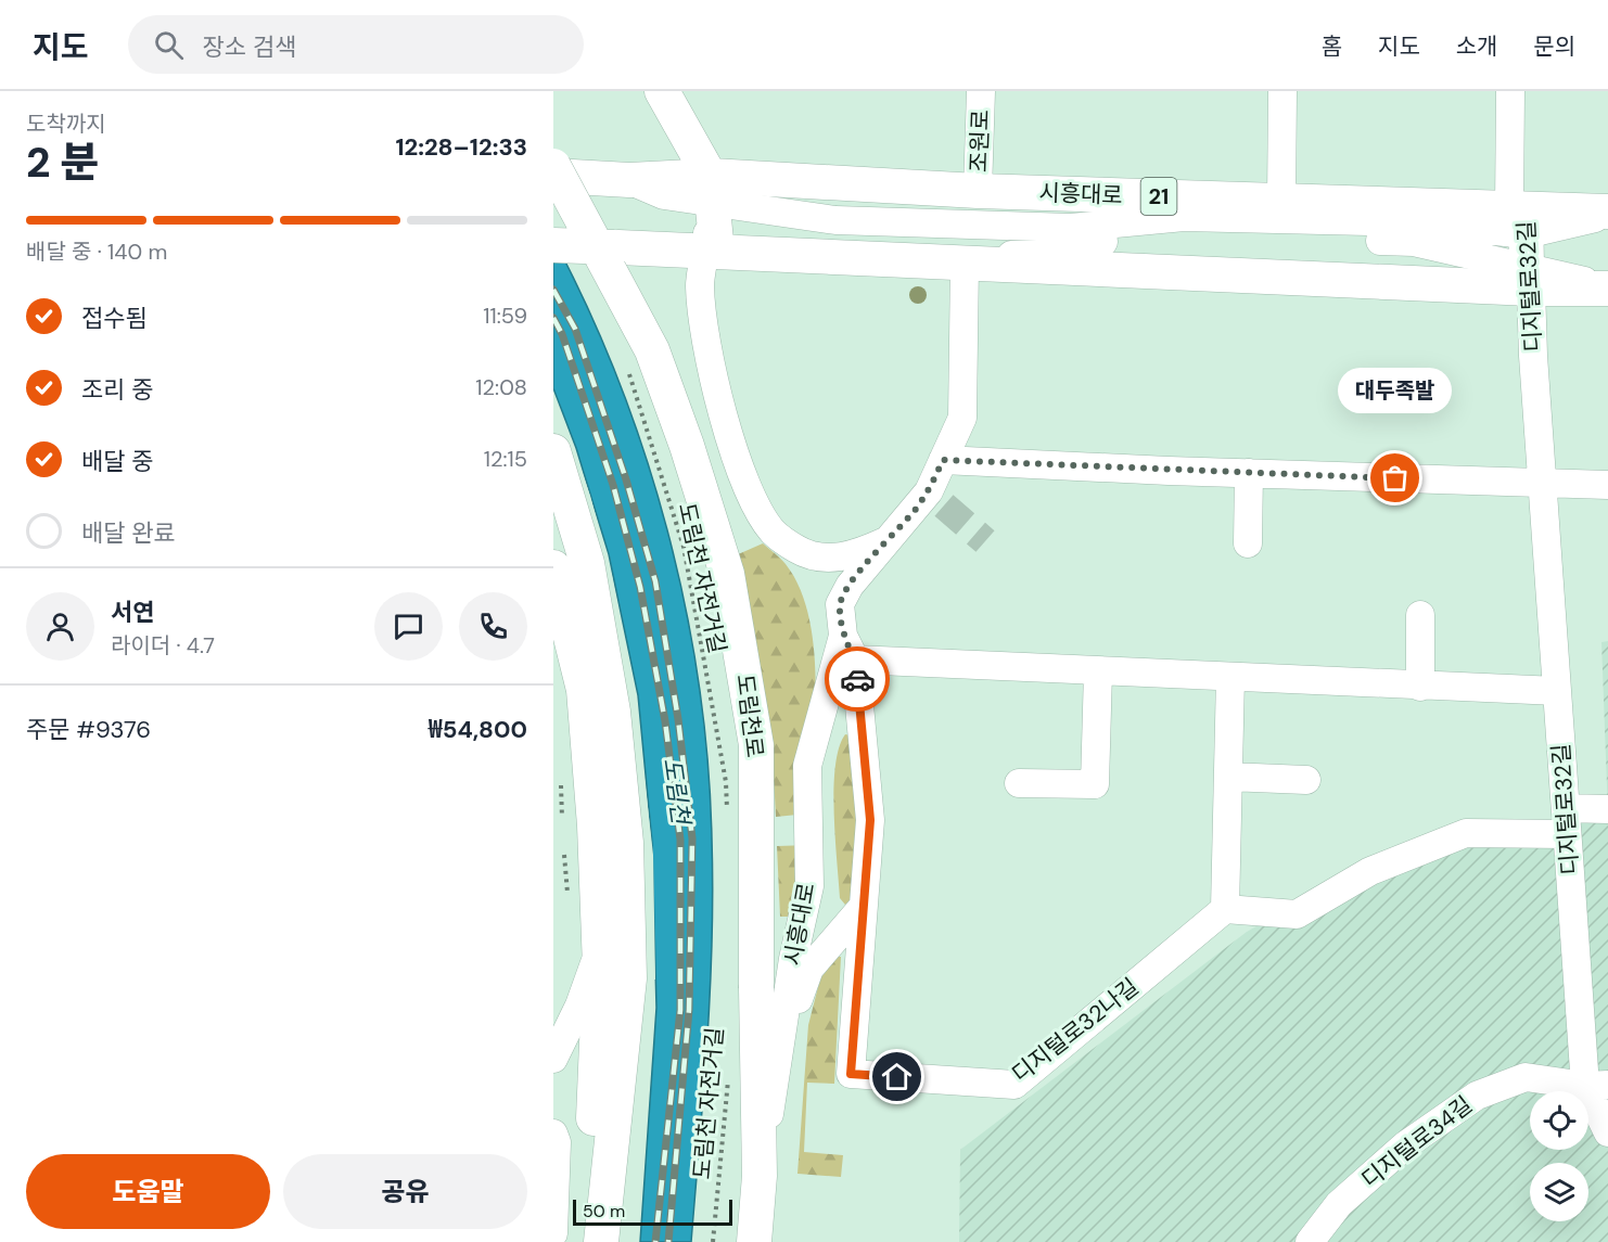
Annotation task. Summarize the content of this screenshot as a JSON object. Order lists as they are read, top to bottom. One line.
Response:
{"streets":{"main road":["시흥대로","21","도림천로"],"street":["조원로","디지털로32길","디지털로32나길","디지털로34길"],"path":["도림천 자전거길"]},"crossings":[["조원로","시흥대로"],["시흥대로","디지털로32길"],["시흥대로","도림천로"],["시흥대로","디지털로32나길"],["디지털로32길","디지털로34길"]],"water":["도림천"],"places":["대두족발"],"scale_bar":"50 m","page":{"header":"지도","search":"장소 검색","nav":["홈","지도","소개","문의"],"heading":["2 분","도착까지","12:28–12:33"],"panel":["서연","라이더 · 4.7","주문 #9376","₩54,800"],"bar":"배달 중 · 140 m","list":[["접수됨","11:59"],["조리 중","12:08"],["배달 중","12:15"],"배달 완료"],"bubble":"대두족발","buttons":["도움말","공유"],"scale":"50 m"}}
